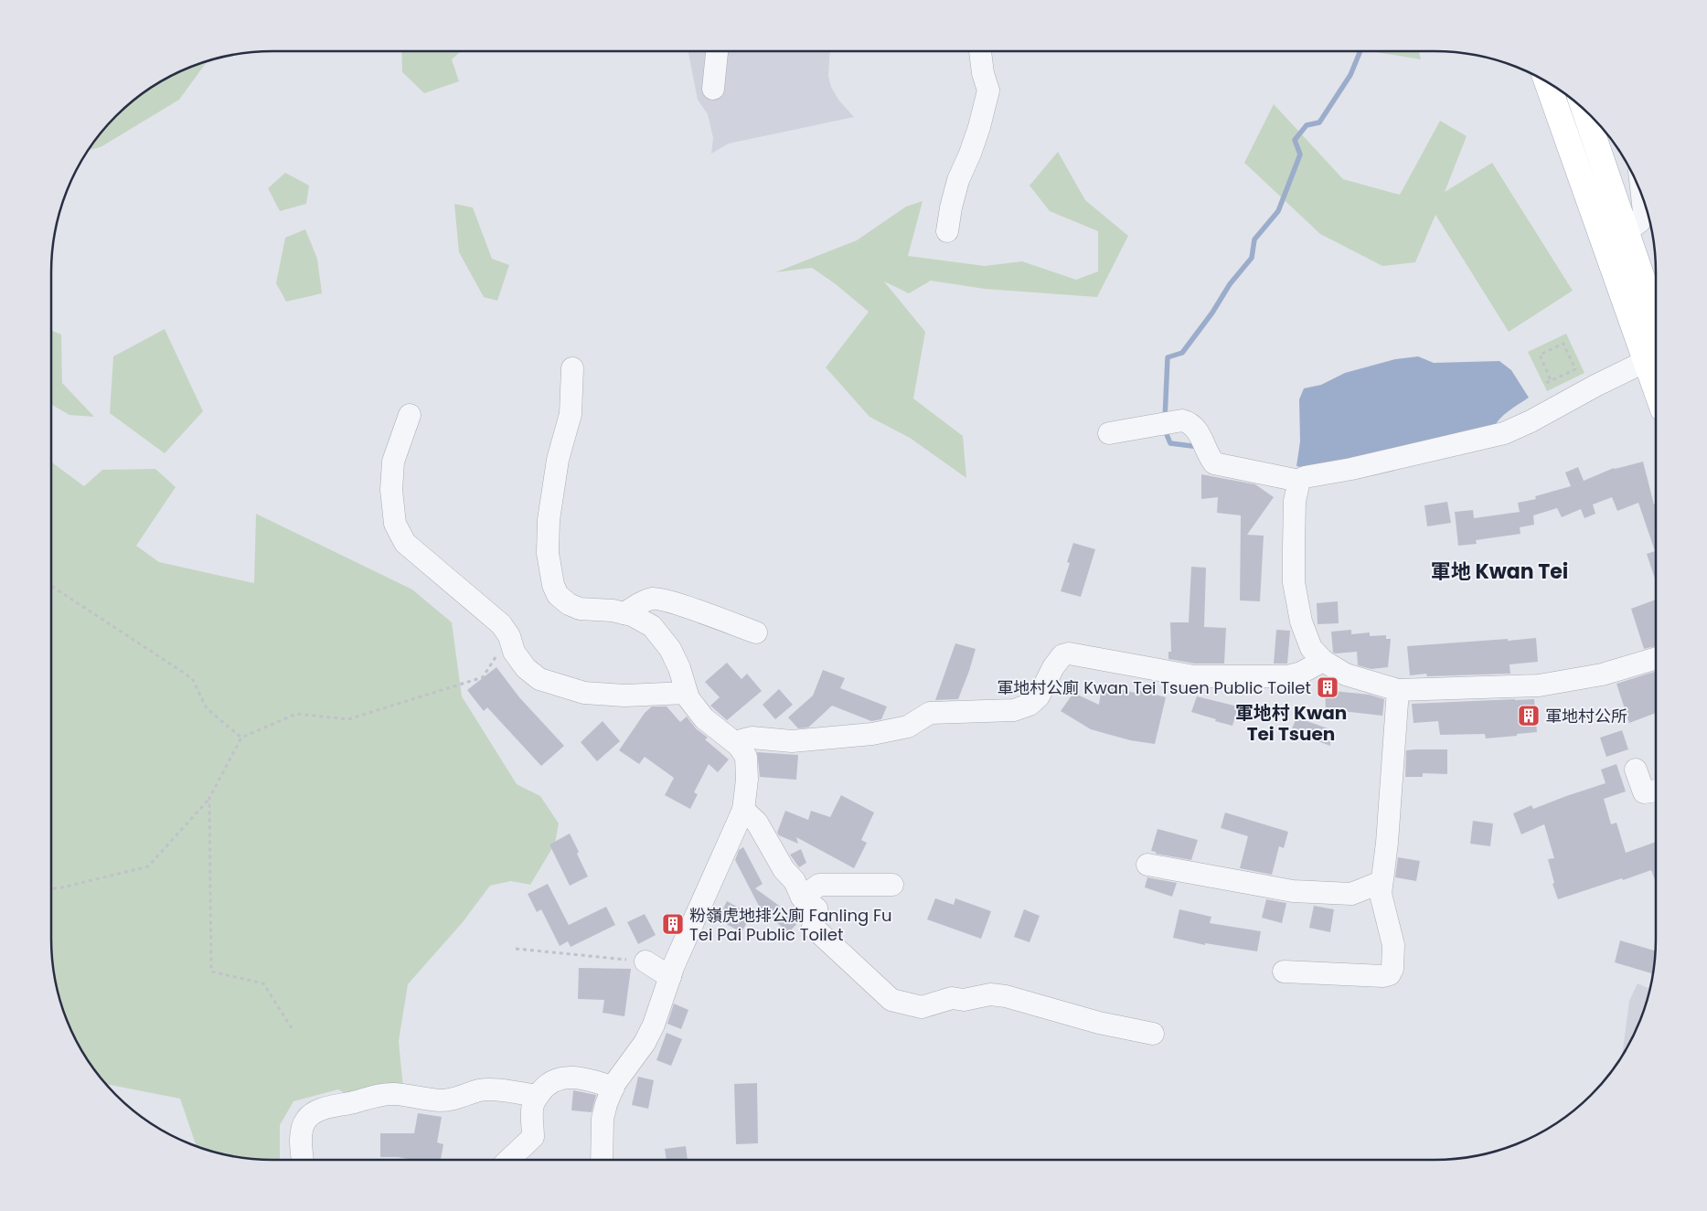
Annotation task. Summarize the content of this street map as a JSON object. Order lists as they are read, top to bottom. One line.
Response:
{"districts":["軍地 Kwan Tei","軍地村 Kwan Tei Tsuen"],"places":{"building":["軍地村公廁 Kwan Tei Tsuen Public Toilet","軍地村公所","粉嶺虎地排公廁 Fanling Fu Tei Pai Public Toilet"]}}
